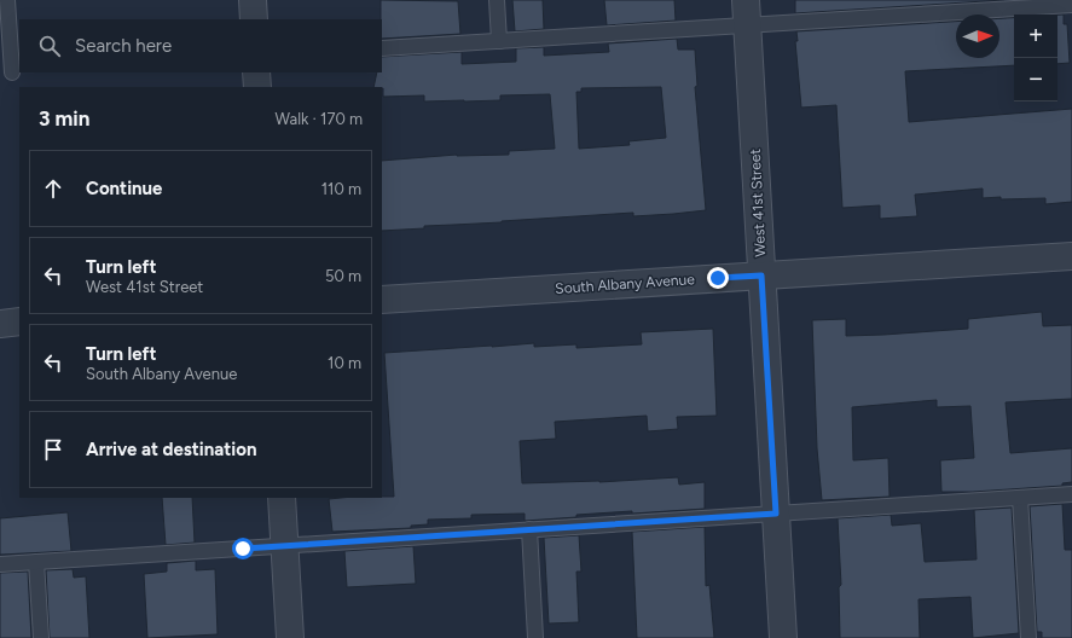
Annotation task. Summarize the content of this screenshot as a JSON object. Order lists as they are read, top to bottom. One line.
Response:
{"streets":{"street":["West 41st Street","South Albany Avenue"]},"crossings":[["West 41st Street","South Albany Avenue"]],"north":"right","page":{"map_buttons":["+","−"],"search":"Search here","heading":["3 min","Walk · 170 m"],"list":[["Continue","110 m"],["Turn left","West 41st Street","50 m"],["Turn left","South Albany Avenue","10 m"],"Arrive at destination"]}}
